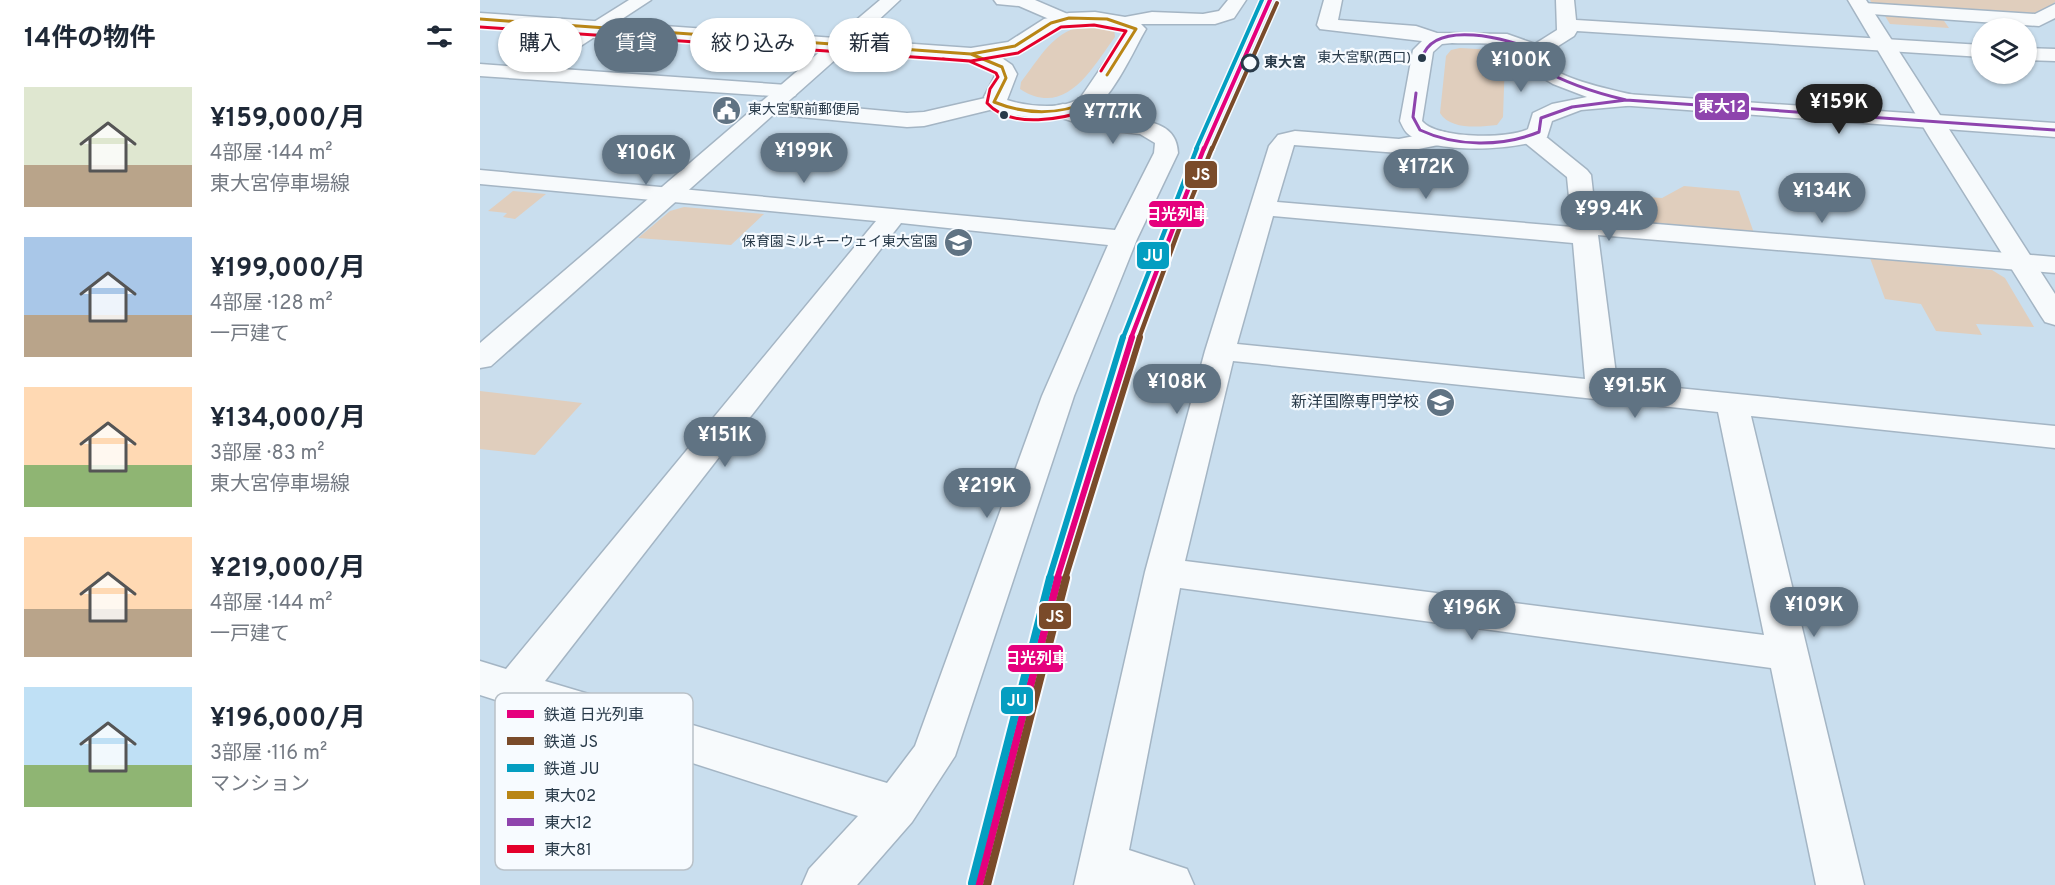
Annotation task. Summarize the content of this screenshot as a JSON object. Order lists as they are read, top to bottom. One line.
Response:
{"places":{"other":["東大宮駅(西口)","東大宮"],"public building":["東大宮駅前郵便局"],"school or university":["保育園ミルキーウェイ東大宮園","新洋国際専門学校"]},"lines":["rail line 日光列車","rail line JU","rail line JS","transit line 東大02","transit line 東大81","transit line 東大12"],"legend":["鉄道 日光列車","鉄道 JS","鉄道 JU","東大02","東大12","東大81"],"page":{"heading":"14件の物件","chip":["購入","賃貸","絞り込み","新着"],"price":["¥100K","¥159K","¥77.7K","¥199K","¥106K","¥172K","¥134K","¥99.4K","¥108K","¥91.5K","¥151K","¥219K","¥109K","¥196K"],"list":[{"name":"¥159,000/月","note":"4部屋 · 144 m² · 東大宮停車場線"},{"name":"¥199,000/月","note":"4部屋 · 128 m² · 一戸建て"},{"name":"¥134,000/月","note":"3部屋 · 83 m² · 東大宮停車場線"},{"name":"¥219,000/月","note":"4部屋 · 144 m² · 一戸建て"},{"name":"¥196,000/月","note":"3部屋 · 116 m² · マンション"}]}}
